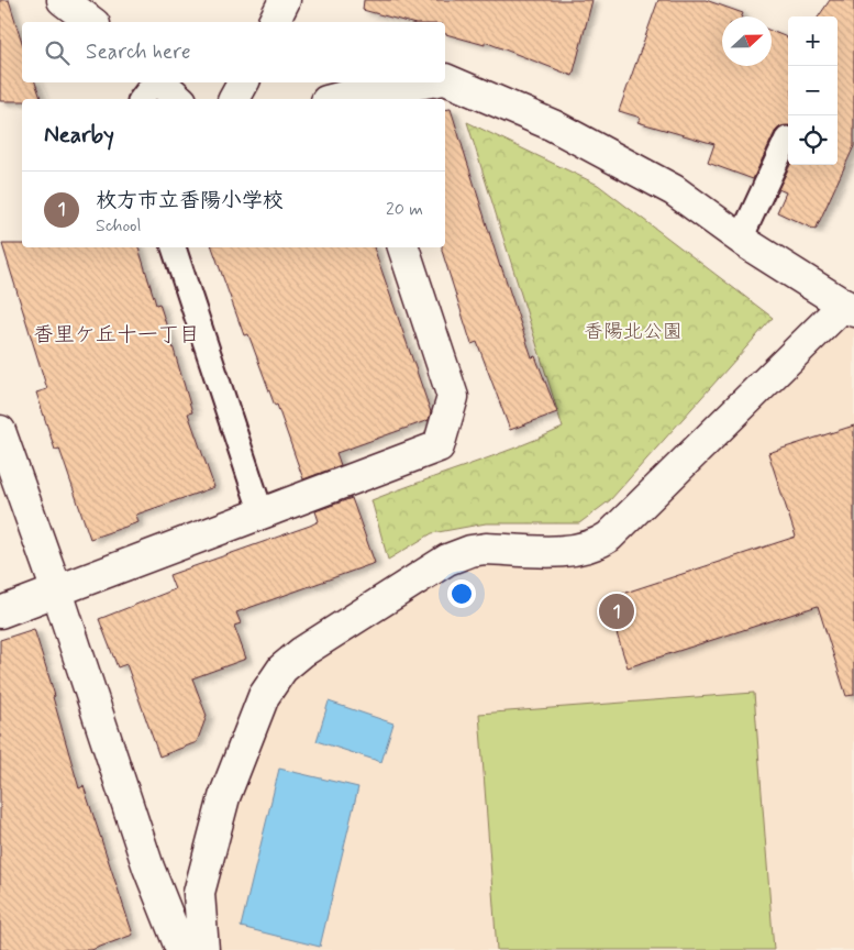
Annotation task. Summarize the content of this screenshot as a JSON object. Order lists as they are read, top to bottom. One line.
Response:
{"districts":["香里ケ丘十一丁目"],"parks":["香陽北公園"],"north":"right","page":{"map_buttons":["+","−"],"search":"Search here","heading":"Nearby","list":[{"mark":"1","name":"枚方市立香陽小学校","note":"School","value":"20 m"}],"pins":"1"}}
